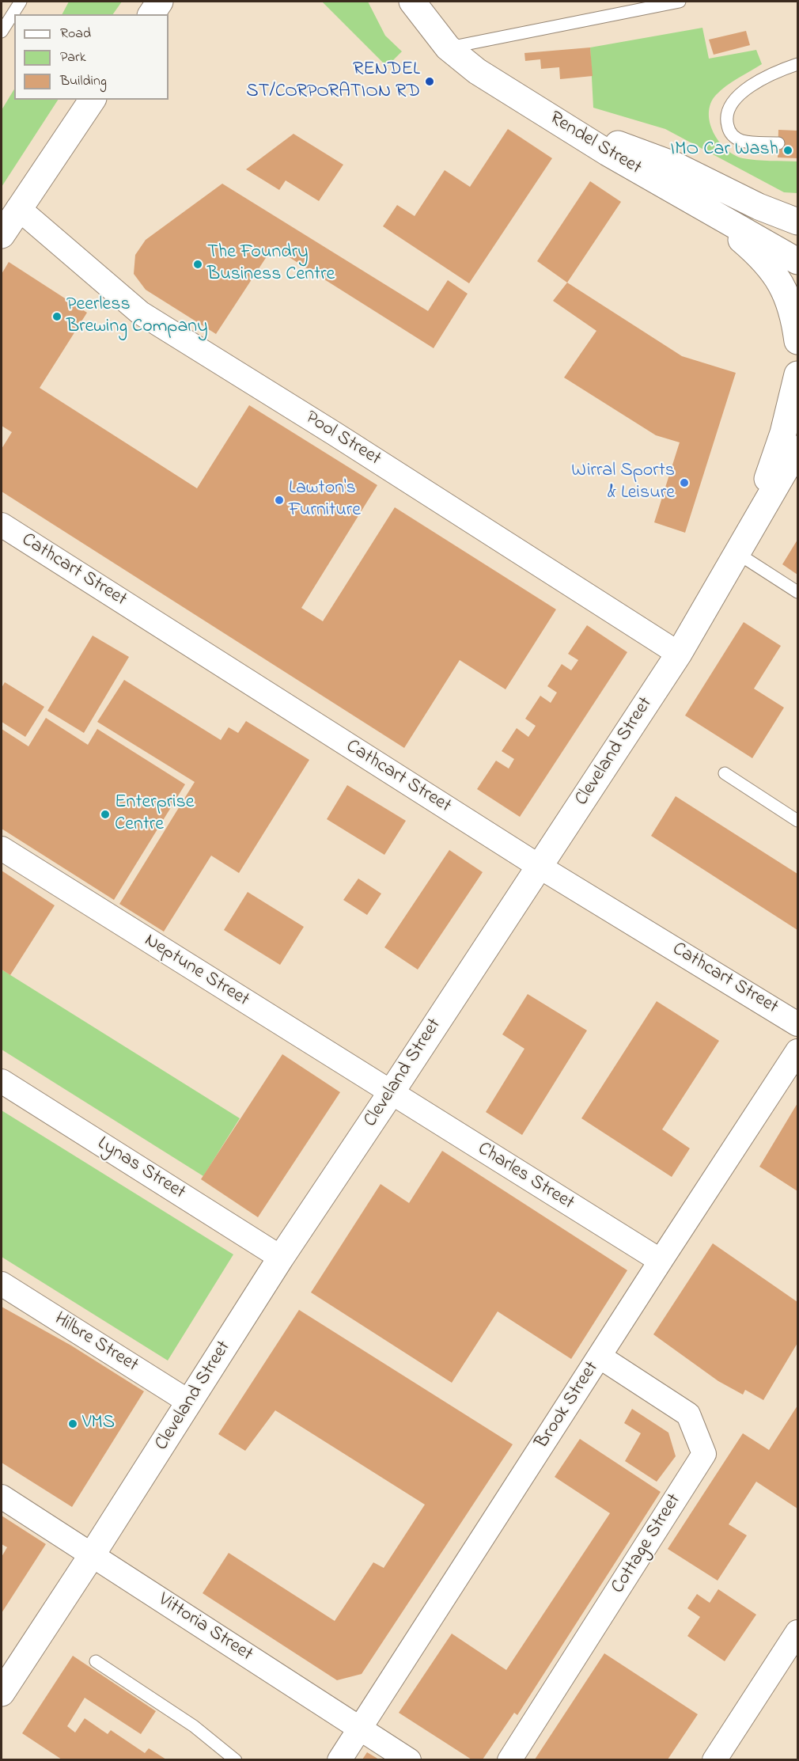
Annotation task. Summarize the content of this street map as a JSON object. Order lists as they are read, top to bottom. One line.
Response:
{"streets":{"main road":["Rendel Street","Cleveland Street"],"street":["Pool Street","Cathcart Street","Neptune Street","Lynas Street","Charles Street","Hilbre Street","Brook Street","Cottage Street","Vittoria Street"]},"crossings":[["Pool Street","Cleveland Street"],["Cathcart Street","Cleveland Street"],["Cleveland Street","Neptune Street"],["Cleveland Street","Lynas Street"],["Cleveland Street","Charles Street"],["Cleveland Street","Hilbre Street"],["Cleveland Street","Vittoria Street"],["Neptune Street","Charles Street"],["Charles Street","Brook Street"],["Brook Street","Cottage Street"],["Brook Street","Vittoria Street"]],"places":["RENDEL ST/CORPORATION RD","IMO Car Wash","The Foundry Business Centre","Peerless Brewing Company","Wirral Sports & Leisure","Lawton's Furniture","Enterprise Centre","VMS"],"legend":["Road","Park","Building"]}
